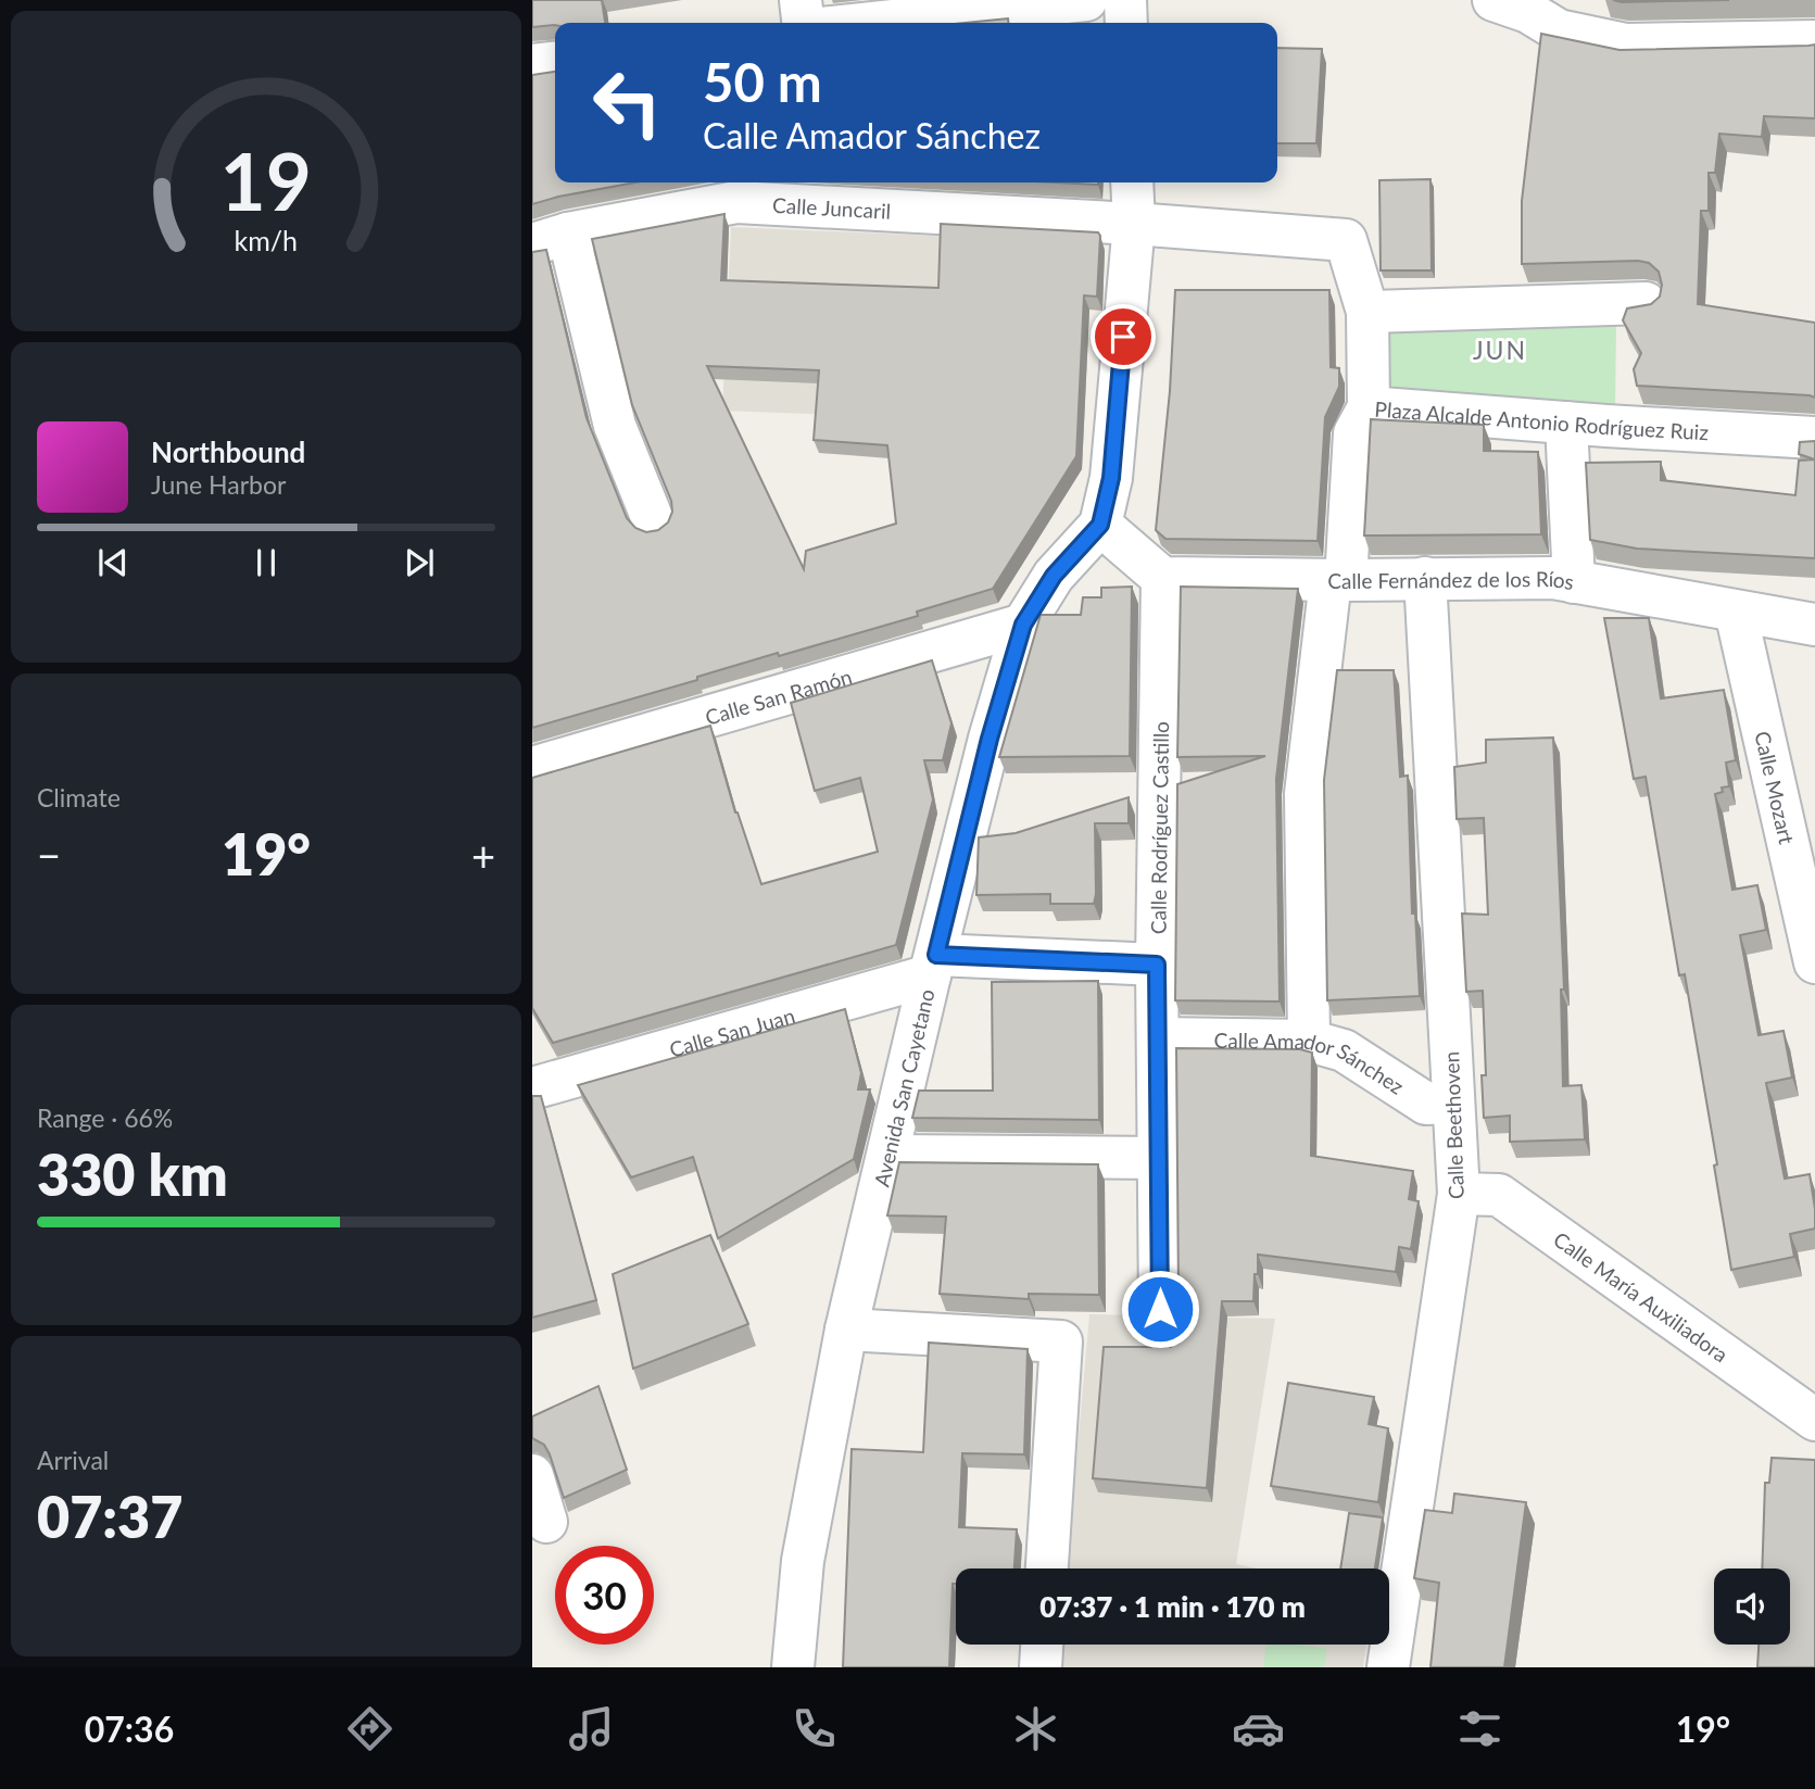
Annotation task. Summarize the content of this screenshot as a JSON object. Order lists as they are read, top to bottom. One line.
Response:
{"streets":{"street":["Calle Juncaril","Plaza Alcalde Antonio Rodríguez Ruiz","Calle Fernández de los Ríos","Calle San Ramón","Calle Mozart","Calle Rodríguez Castillo","Calle San Juan","Calle Amador Sánchez","Avenida San Cayetano","Calle Beethoven","Calle María Auxiliadora"]},"crossings":[["Calle Juncaril","Plaza Alcalde Antonio Rodríguez Ruiz"],["Calle Juncaril","Avenida San Cayetano"],["Calle Fernández de los Ríos","Calle Mozart"],["Calle Fernández de los Ríos","Calle Rodríguez Castillo"],["Calle Fernández de los Ríos","Calle Beethoven"],["Calle San Ramón","Avenida San Cayetano"],["Calle Rodríguez Castillo","Calle Amador Sánchez"],["Calle San Juan","Avenida San Cayetano"],["Calle Amador Sánchez","Calle Beethoven"],["Calle Beethoven","Calle María Auxiliadora"]],"districts":["JUN"],"page":{"turn":["50 m","Calle Amador Sánchez"],"song":["Northbound","June Harbor"],"tile":["Climate",["Range · 66%","330 km"],["Arrival","07:37"]],"heat":["−","19°","+"],"limit":"30","trip":"07:37 · 1 min · 170 m","tabs":["07:36","19°"],"gauge":["19","km/h"]}}
